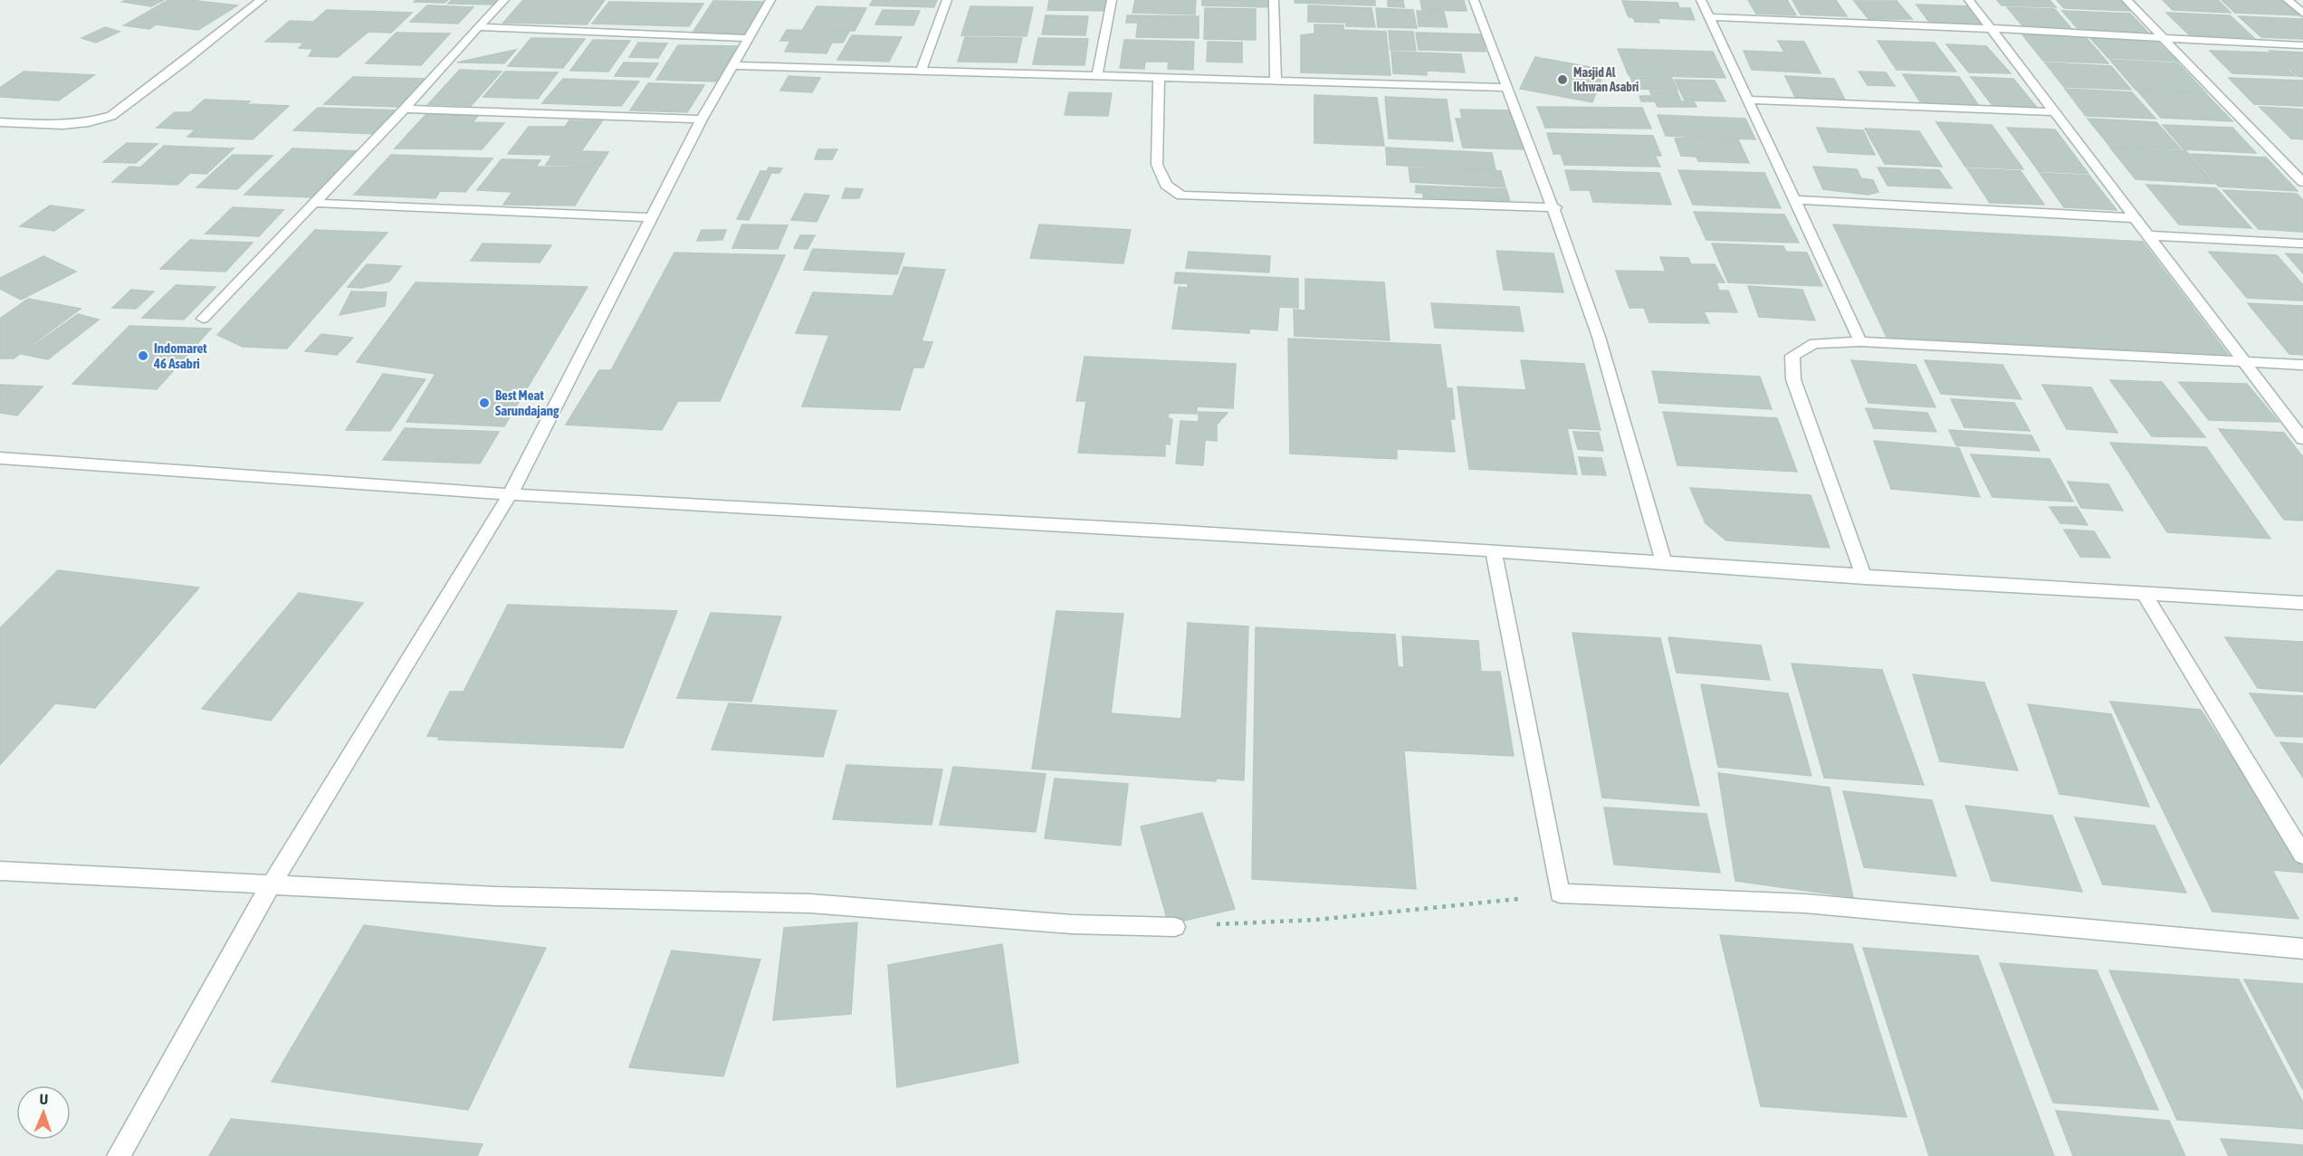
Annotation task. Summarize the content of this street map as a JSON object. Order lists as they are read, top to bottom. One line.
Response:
{"places":["Masjid Al Ikhwan Asabri","Indomaret 46 Asabri","Best Meat Sarundajang"],"north":"top"}
